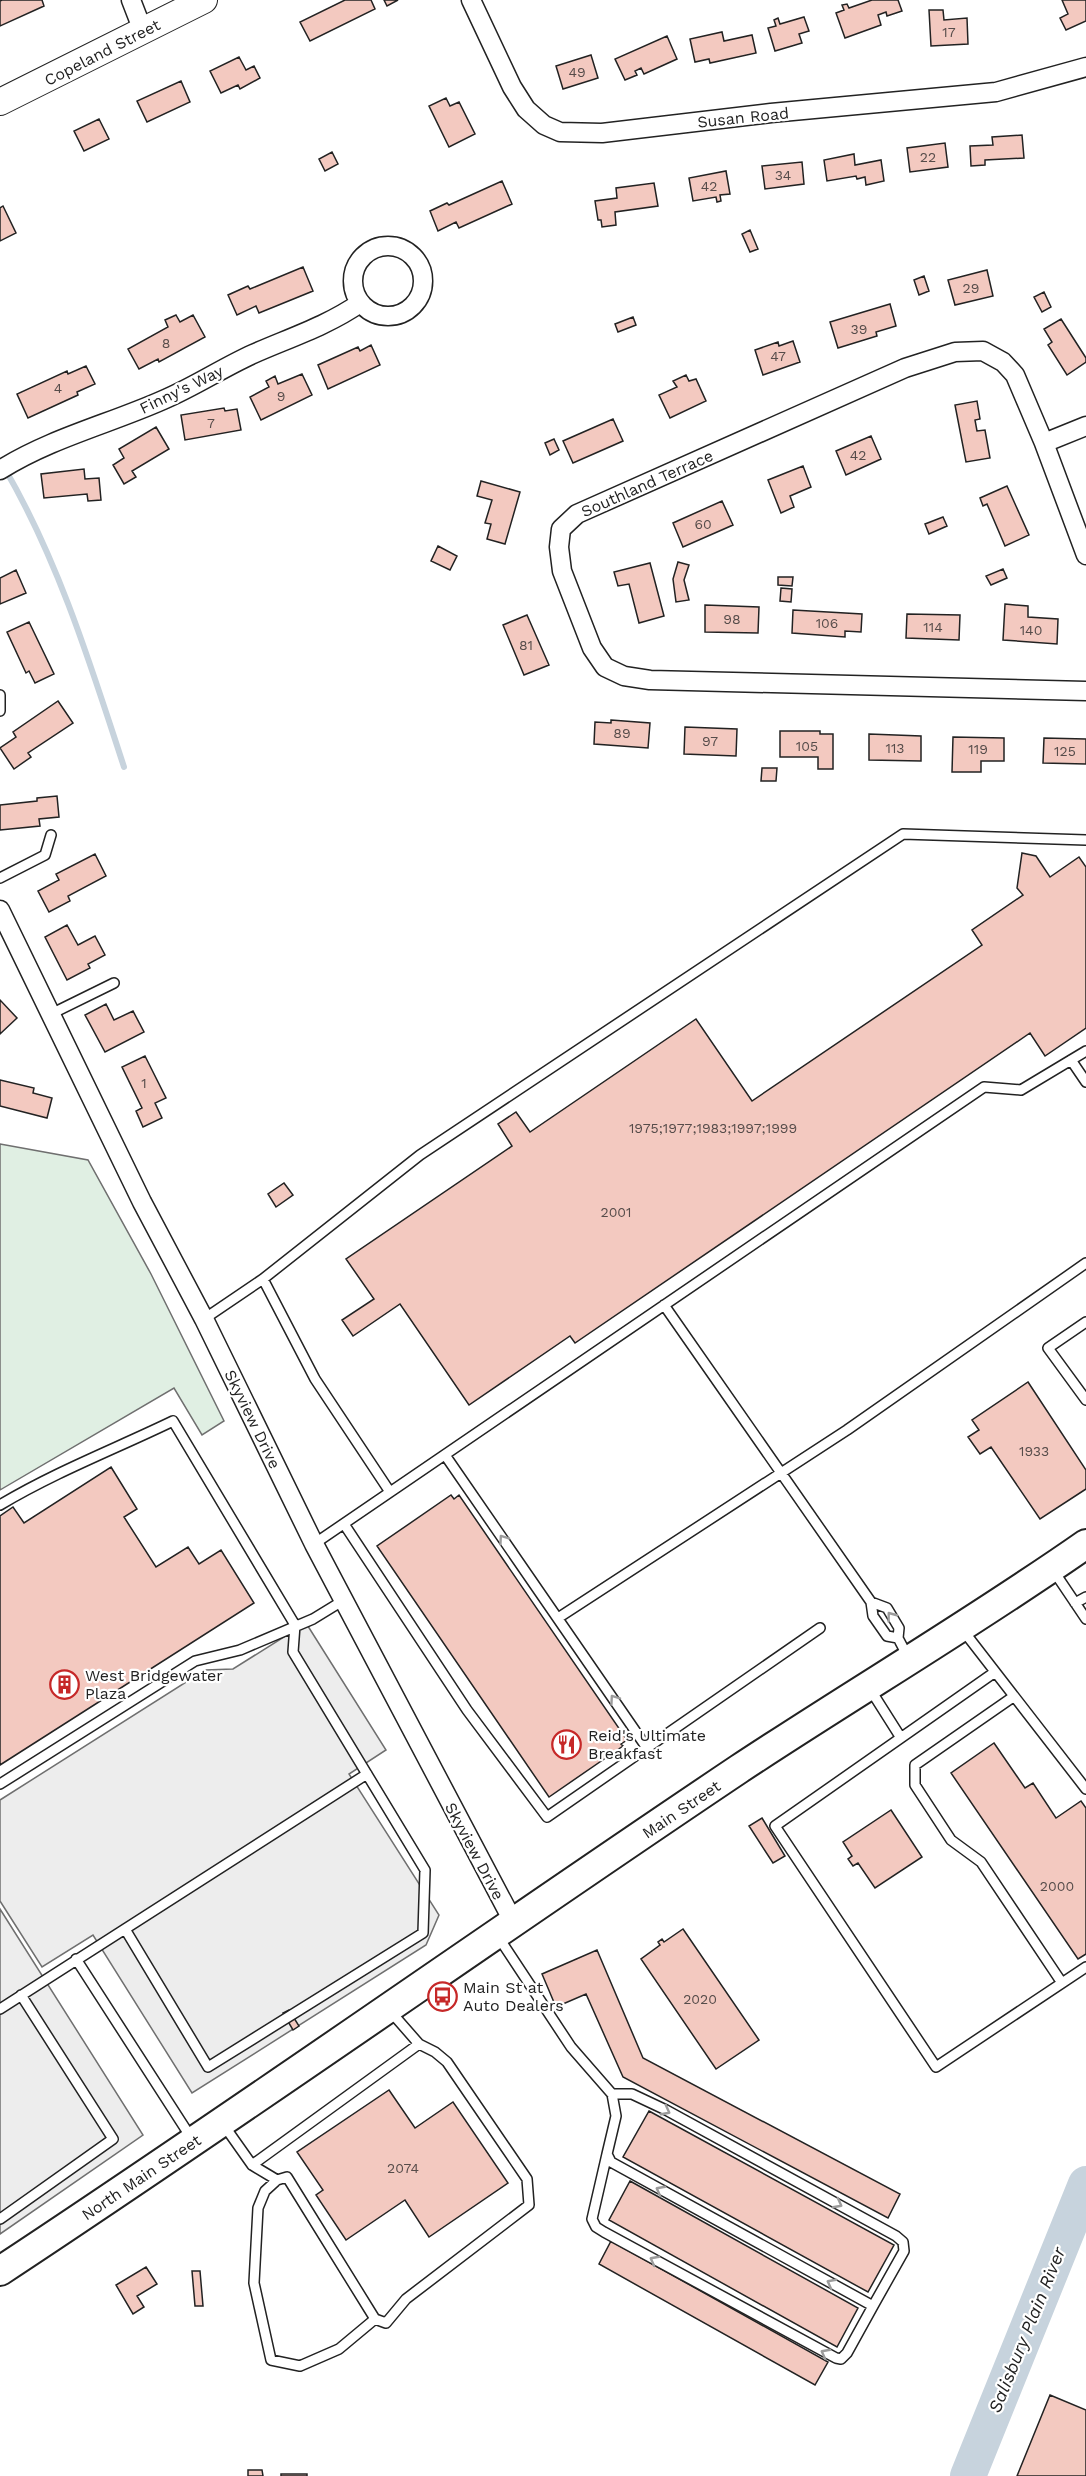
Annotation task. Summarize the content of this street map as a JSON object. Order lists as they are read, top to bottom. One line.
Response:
{"streets":{"main road":["Copeland Street","Main Street","North Main Street"],"street":["Susan Road","Finny's Way","Southland Terrace","Skyview Drive"]},"crossings":[["Skyview Drive","Main Street"],["Main Street","North Main Street"]],"water":["Salisbury Plain River"],"places":{"building":["West Bridgewater Plaza"],"restaurant":["Reid's Ultimate Breakfast"],"bus stop":["Main St at Auto Dealers"]},"house_numbers":["17","49","22","34","42","29","39","8","47","4","9","7","42","60","98","106","114","140","81","89","97","105","113","119","125","1","1975;1977;1983;1997;1999","2001","1933","2000","2020","2074"]}
